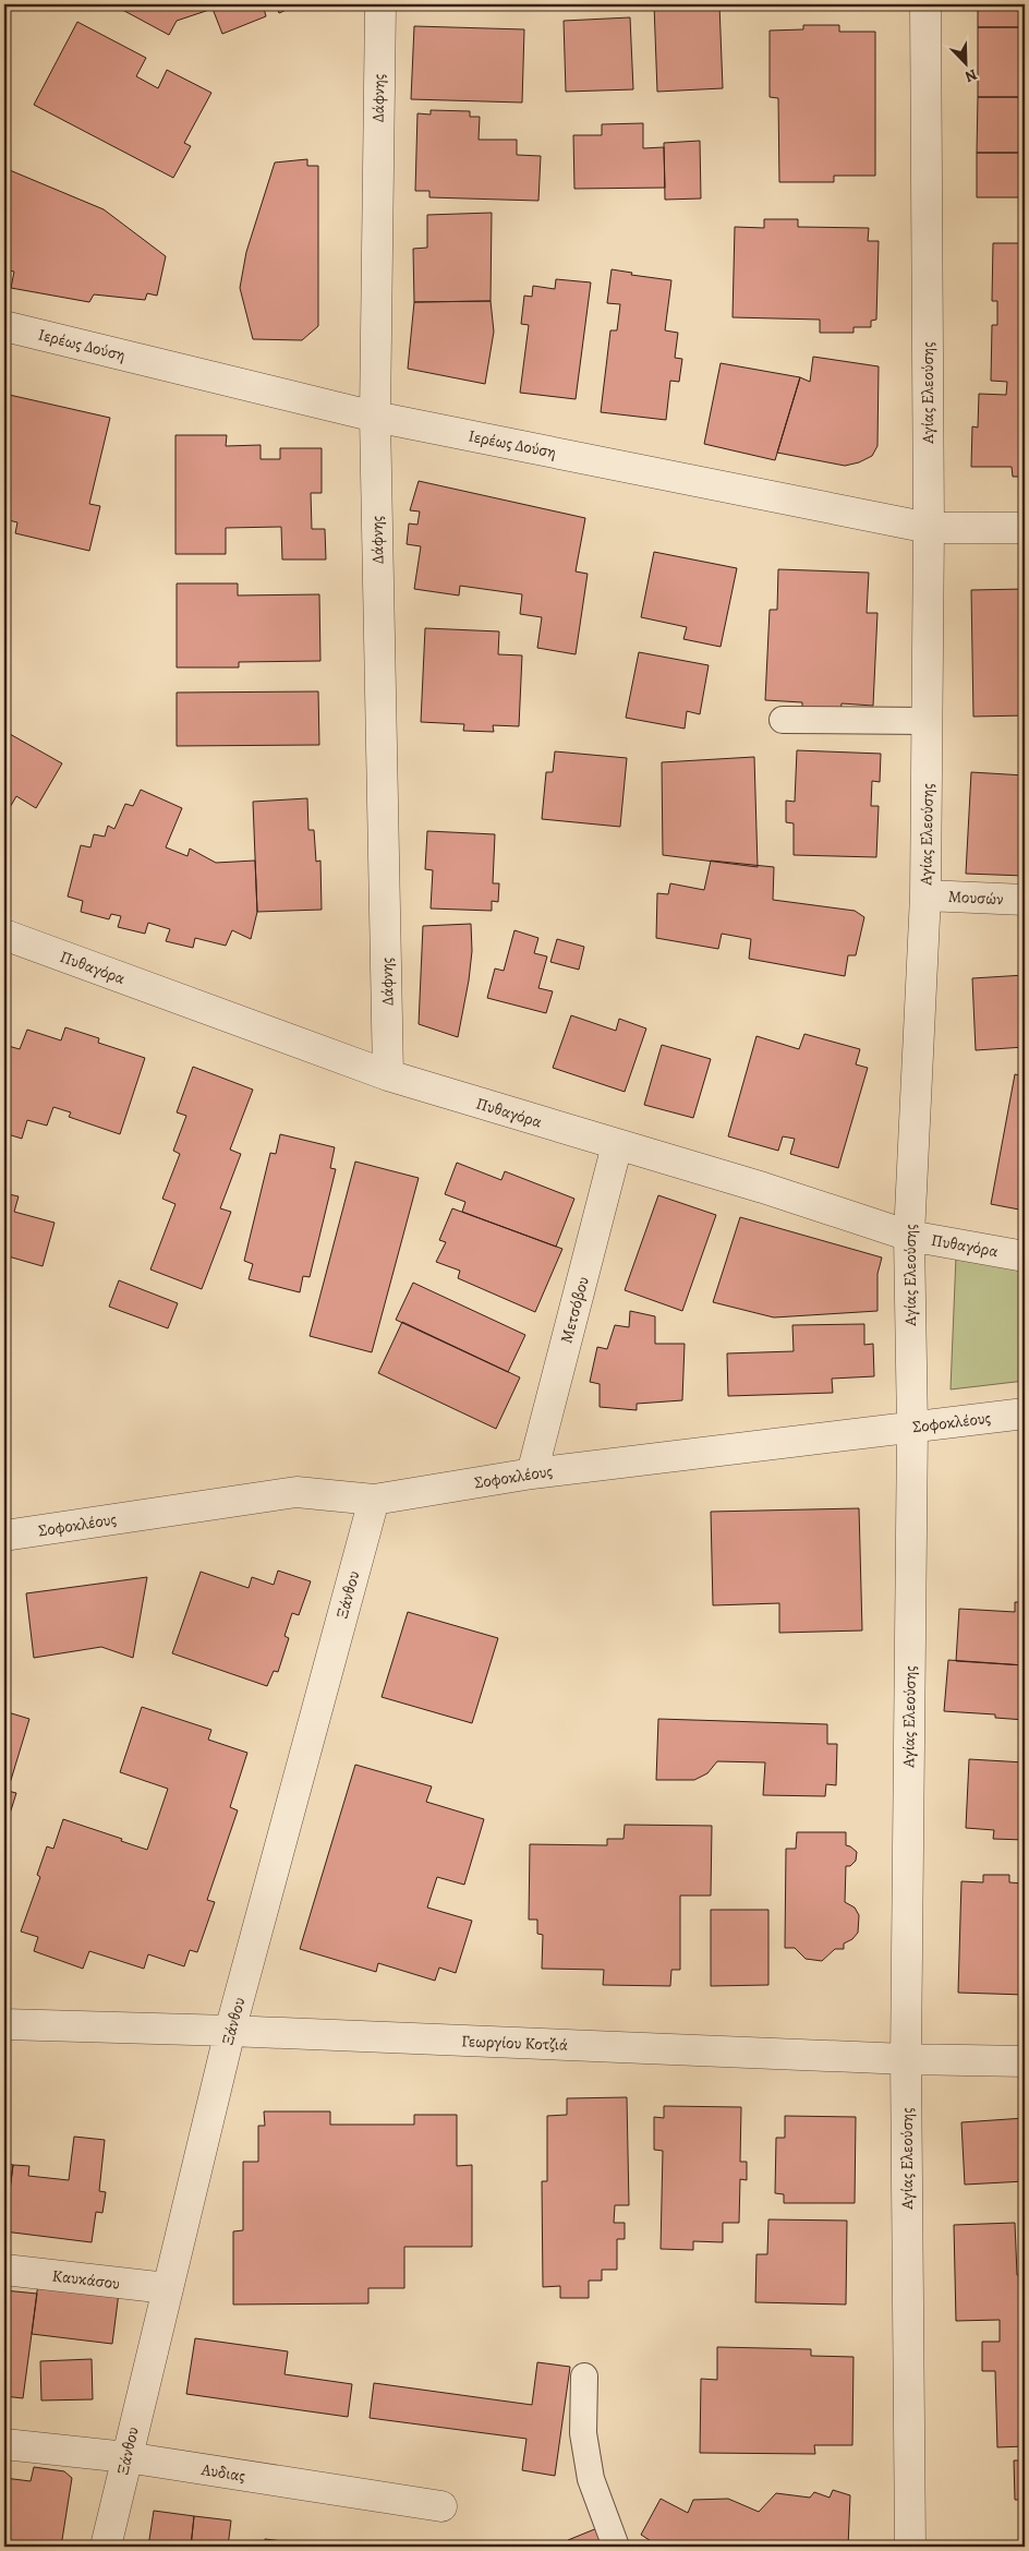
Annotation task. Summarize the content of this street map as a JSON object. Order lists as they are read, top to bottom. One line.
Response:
{"streets":{"street":["Δάφνης","Ιερέως Δούση","Αγίας Ελεούσης","Μουσών","Πυθαγόρα","Μετσόβου","Σοφοκλέους","Ξάνθου","Γεωργίου Κοτζιά","Καυκάσου","Αυδιας"]},"crossings":[["Δάφνης","Ιερέως Δούση"],["Δάφνης","Πυθαγόρα"],["Ιερέως Δούση","Αγίας Ελεούσης"],["Αγίας Ελεούσης","Μουσών"],["Αγίας Ελεούσης","Πυθαγόρα"],["Αγίας Ελεούσης","Σοφοκλέους"],["Αγίας Ελεούσης","Γεωργίου Κοτζιά"],["Πυθαγόρα","Μετσόβου"],["Μετσόβου","Σοφοκλέους"],["Σοφοκλέους","Ξάνθου"],["Ξάνθου","Γεωργίου Κοτζιά"],["Ξάνθου","Καυκάσου"],["Ξάνθου","Αυδιας"]],"north":"bottom right"}
